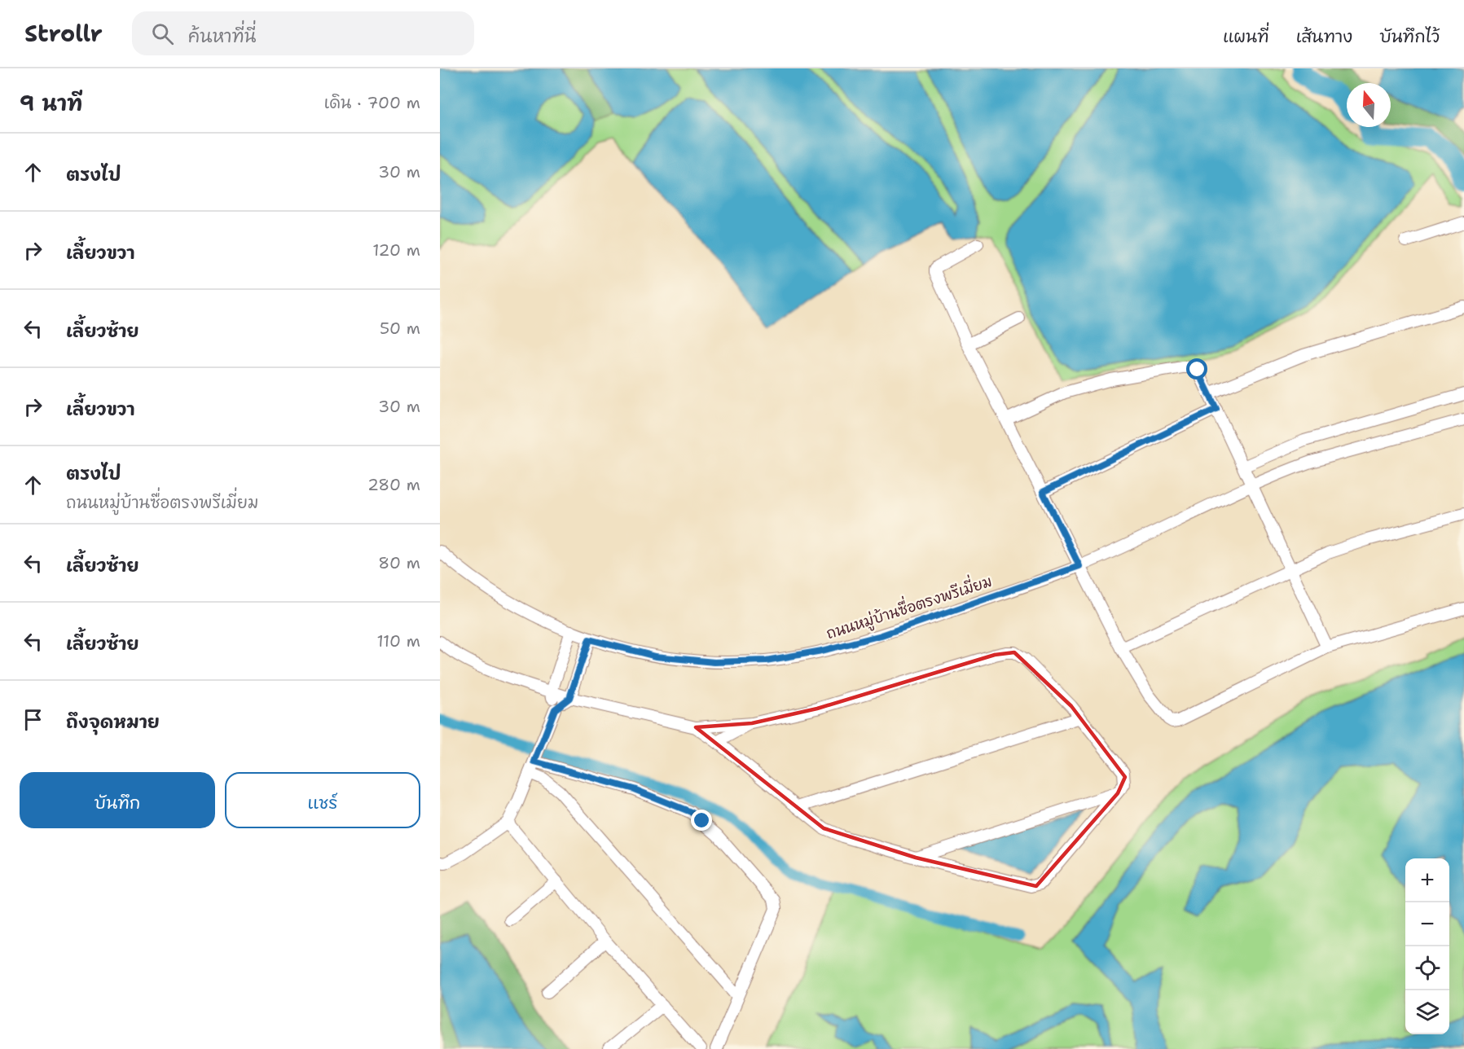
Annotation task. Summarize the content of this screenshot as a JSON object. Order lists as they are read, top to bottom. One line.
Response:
{"streets":{"street":["ถนนหมู่บ้านซื่อตรงพรีเมี่ยม"]},"north":"top","page":{"header":"Strollr","search":"ค้นหาที่นี่","nav":["แผนที่","เส้นทาง","บันทึกไว้"],"heading":["9 นาที","เดิน · 700 m"],"list":[["ตรงไป","30 m"],["เลี้ยวขวา","120 m"],["เลี้ยวซ้าย","50 m"],["เลี้ยวขวา","30 m"],["ตรงไป","ถนนหมู่บ้านซื่อตรงพรีเมี่ยม","280 m"],["เลี้ยวซ้าย","80 m"],["เลี้ยวซ้าย","110 m"],"ถึงจุดหมาย"],"buttons":["บันทึก","แชร์"],"map_buttons":["+","−"]}}
